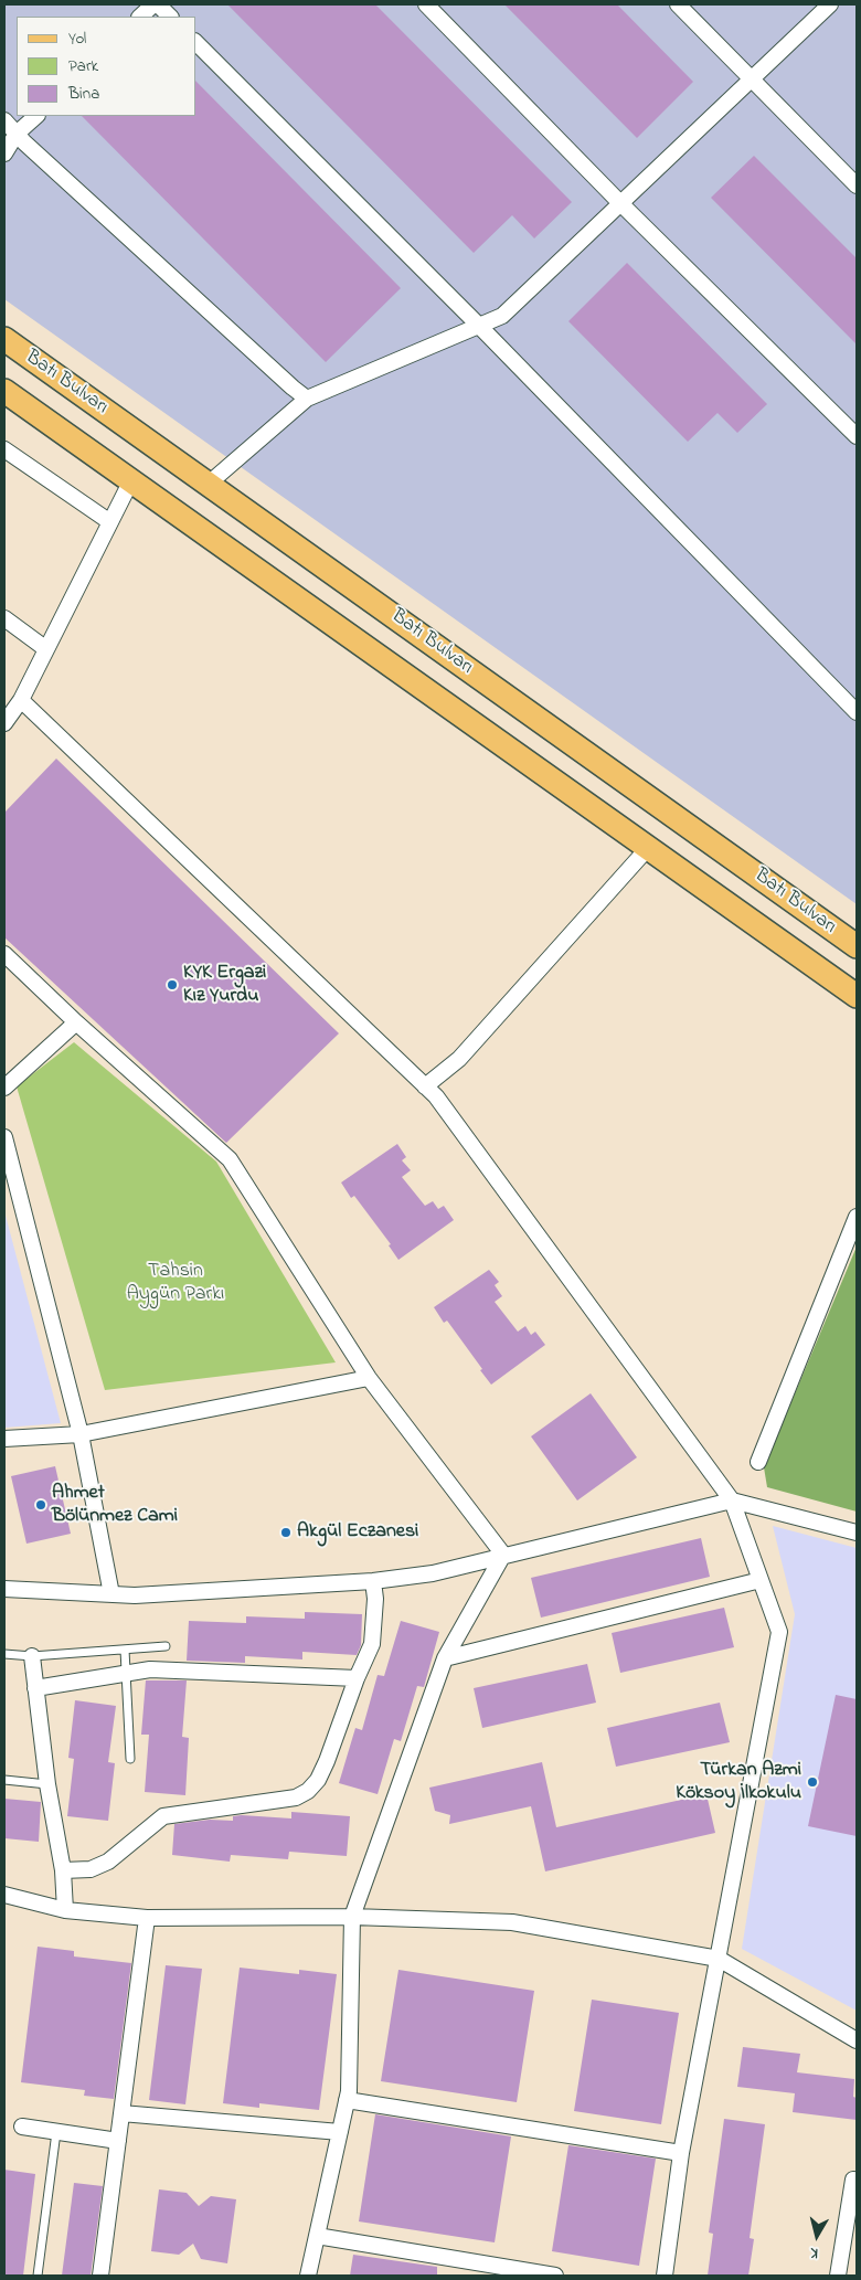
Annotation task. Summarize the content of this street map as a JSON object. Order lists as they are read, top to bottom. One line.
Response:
{"streets":{"main road":["Batı Bulvarı"]},"parks":["Tahsin Aygün Parkı"],"places":["KYK Ergazi Kız Yurdu","Ahmet Bölünmez Cami","Akgül Eczanesi","Türkan Azmi Köksoy İlkokulu"],"legend":["Yol","Park","Bina"],"north":"bottom"}
